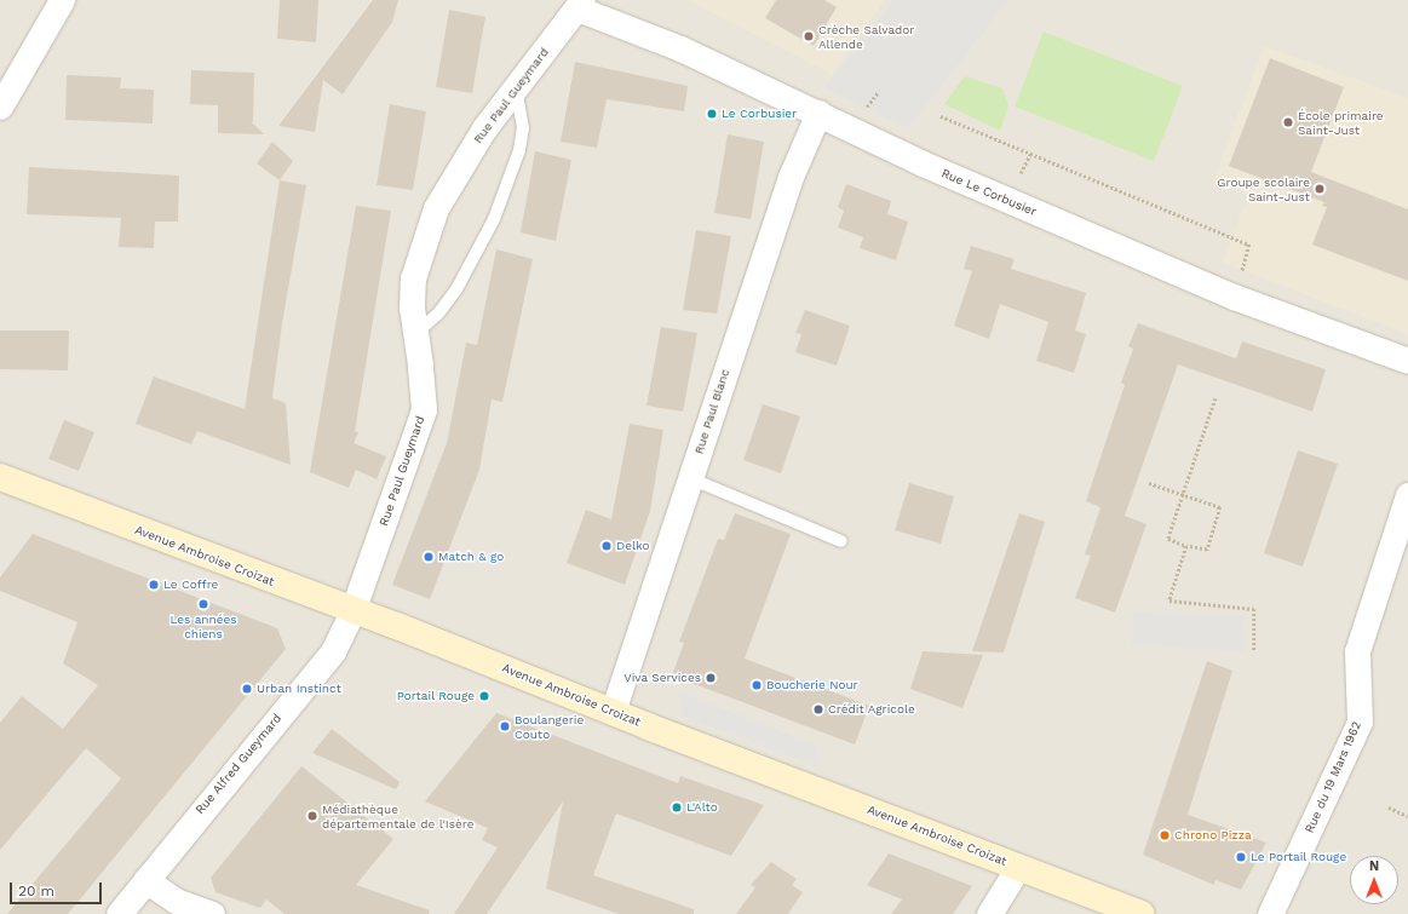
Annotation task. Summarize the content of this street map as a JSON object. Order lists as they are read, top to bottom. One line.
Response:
{"streets":{"street":["Rue Paul Gueymard","Rue Le Corbusier","Rue Paul Blanc","Avenue Ambroise Croizat","Rue Alfred Gueymard","Rue du 19 Mars 1962"]},"crossings":[["Rue Paul Gueymard","Rue Le Corbusier"],["Rue Paul Gueymard","Avenue Ambroise Croizat"],["Rue Paul Gueymard","Rue Alfred Gueymard"],["Rue Le Corbusier","Rue Paul Blanc"],["Rue Paul Blanc","Avenue Ambroise Croizat"],["Avenue Ambroise Croizat","Rue Alfred Gueymard"]],"places":["Crèche Salvador Allende","Le Corbusier","École primaire Saint-Just","Groupe scolaire Saint-Just","Delko","Match & go","Le Coffre","Les années chiens","Viva Services","Boucherie Nour","Urban Instinct","Portail Rouge","Crédit Agricole","Boulangerie Couto","L'Alto","Médiathèque départementale de l'Isère","Chrono Pizza","Le Portail Rouge"],"scale_bar":"20 m","north":"top"}
